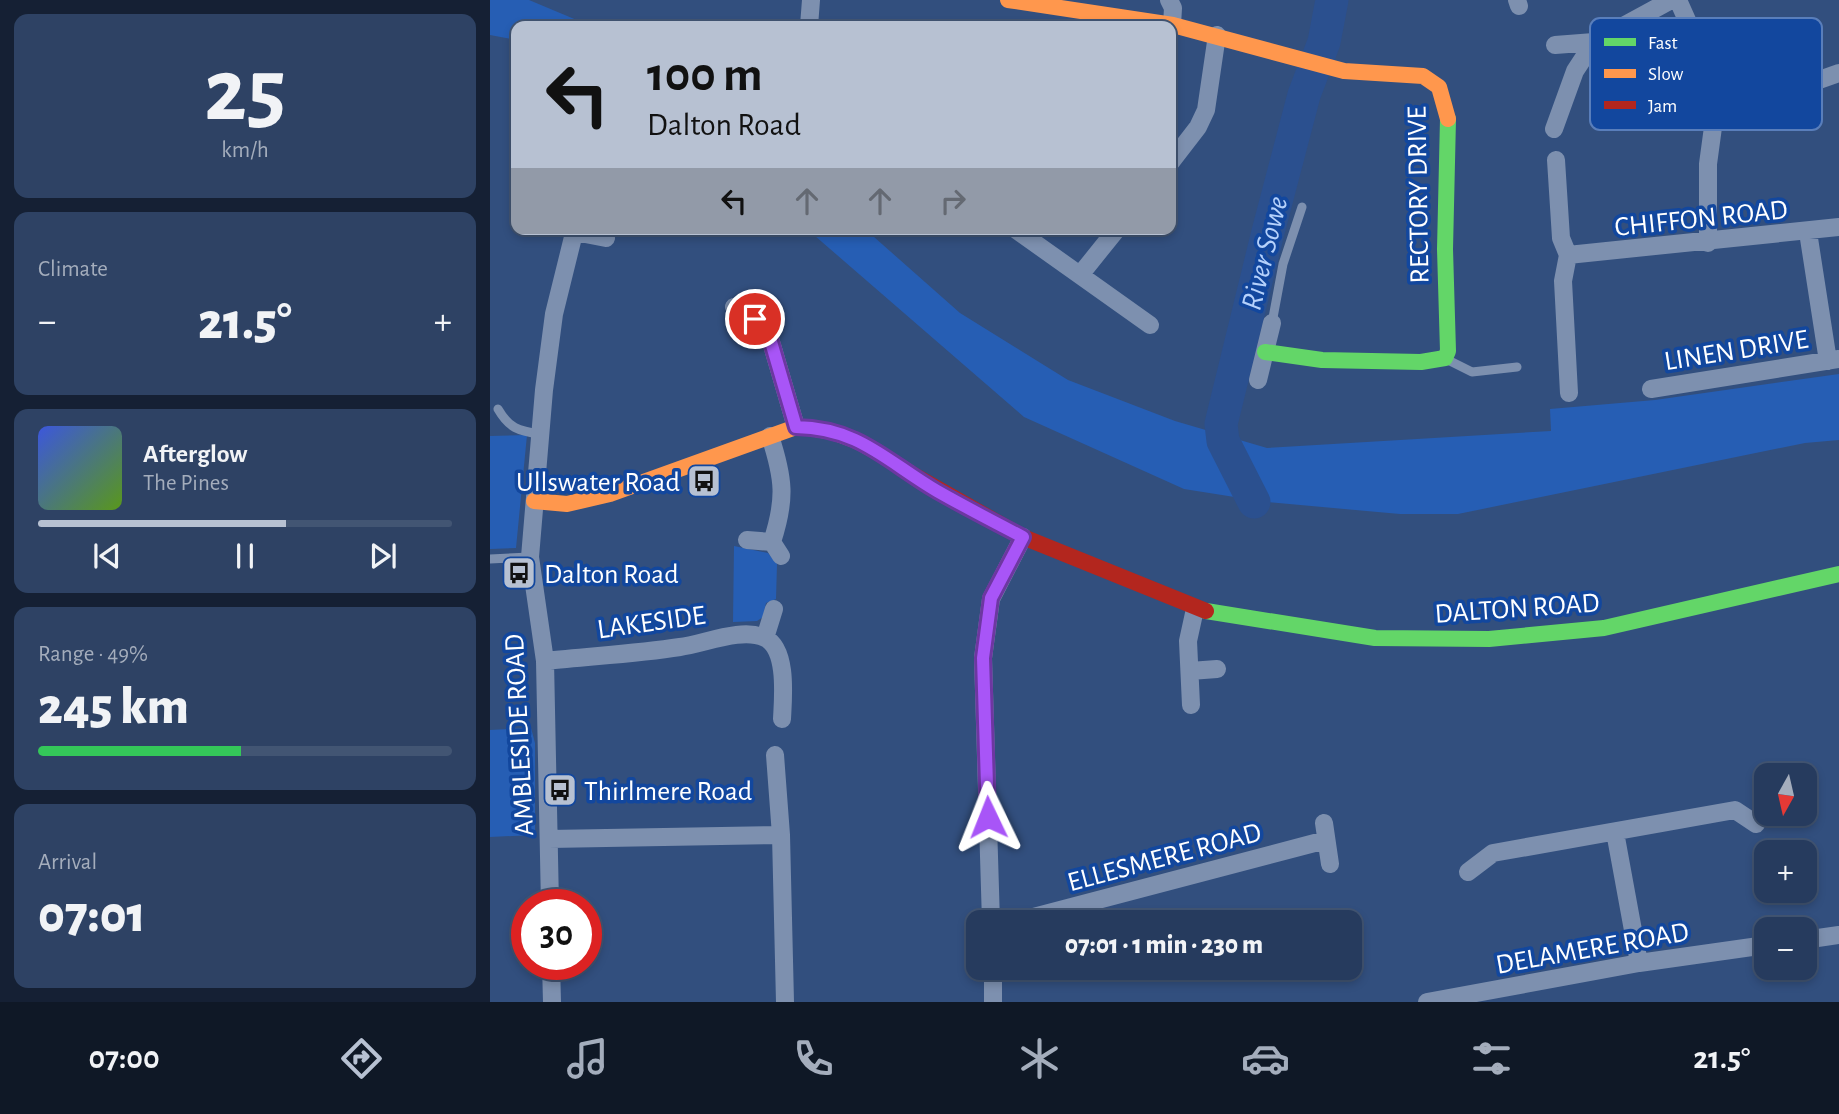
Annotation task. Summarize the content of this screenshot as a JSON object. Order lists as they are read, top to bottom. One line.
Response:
{"streets":{"street":["RECTORY DRIVE","CHIFFON ROAD","LINEN DRIVE","DALTON ROAD","LAKESIDE","AMBLESIDE ROAD","ELLESMERE ROAD","DELAMERE ROAD"]},"crossings":[["CHIFFON ROAD","LINEN DRIVE"],["DALTON ROAD","AMBLESIDE ROAD"],["LAKESIDE","AMBLESIDE ROAD"]],"water":["River Sowe"],"places":{"bus stop":["Ullswater Road","Dalton Road","Thirlmere Road"]},"legend":["Fast","Slow","Jam"],"north":"bottom","page":{"tile":[["25","km/h"],"Climate",["Range · 49%","245 km"],["Arrival","07:01"]],"turn":["100 m","Dalton Road"],"heat":["−","21.5°","+"],"song":["Afterglow","The Pines"],"map_buttons":["+","−"],"limit":"30","trip":"07:01 · 1 min · 230 m","tabs":["07:00","21.5°"]}}
